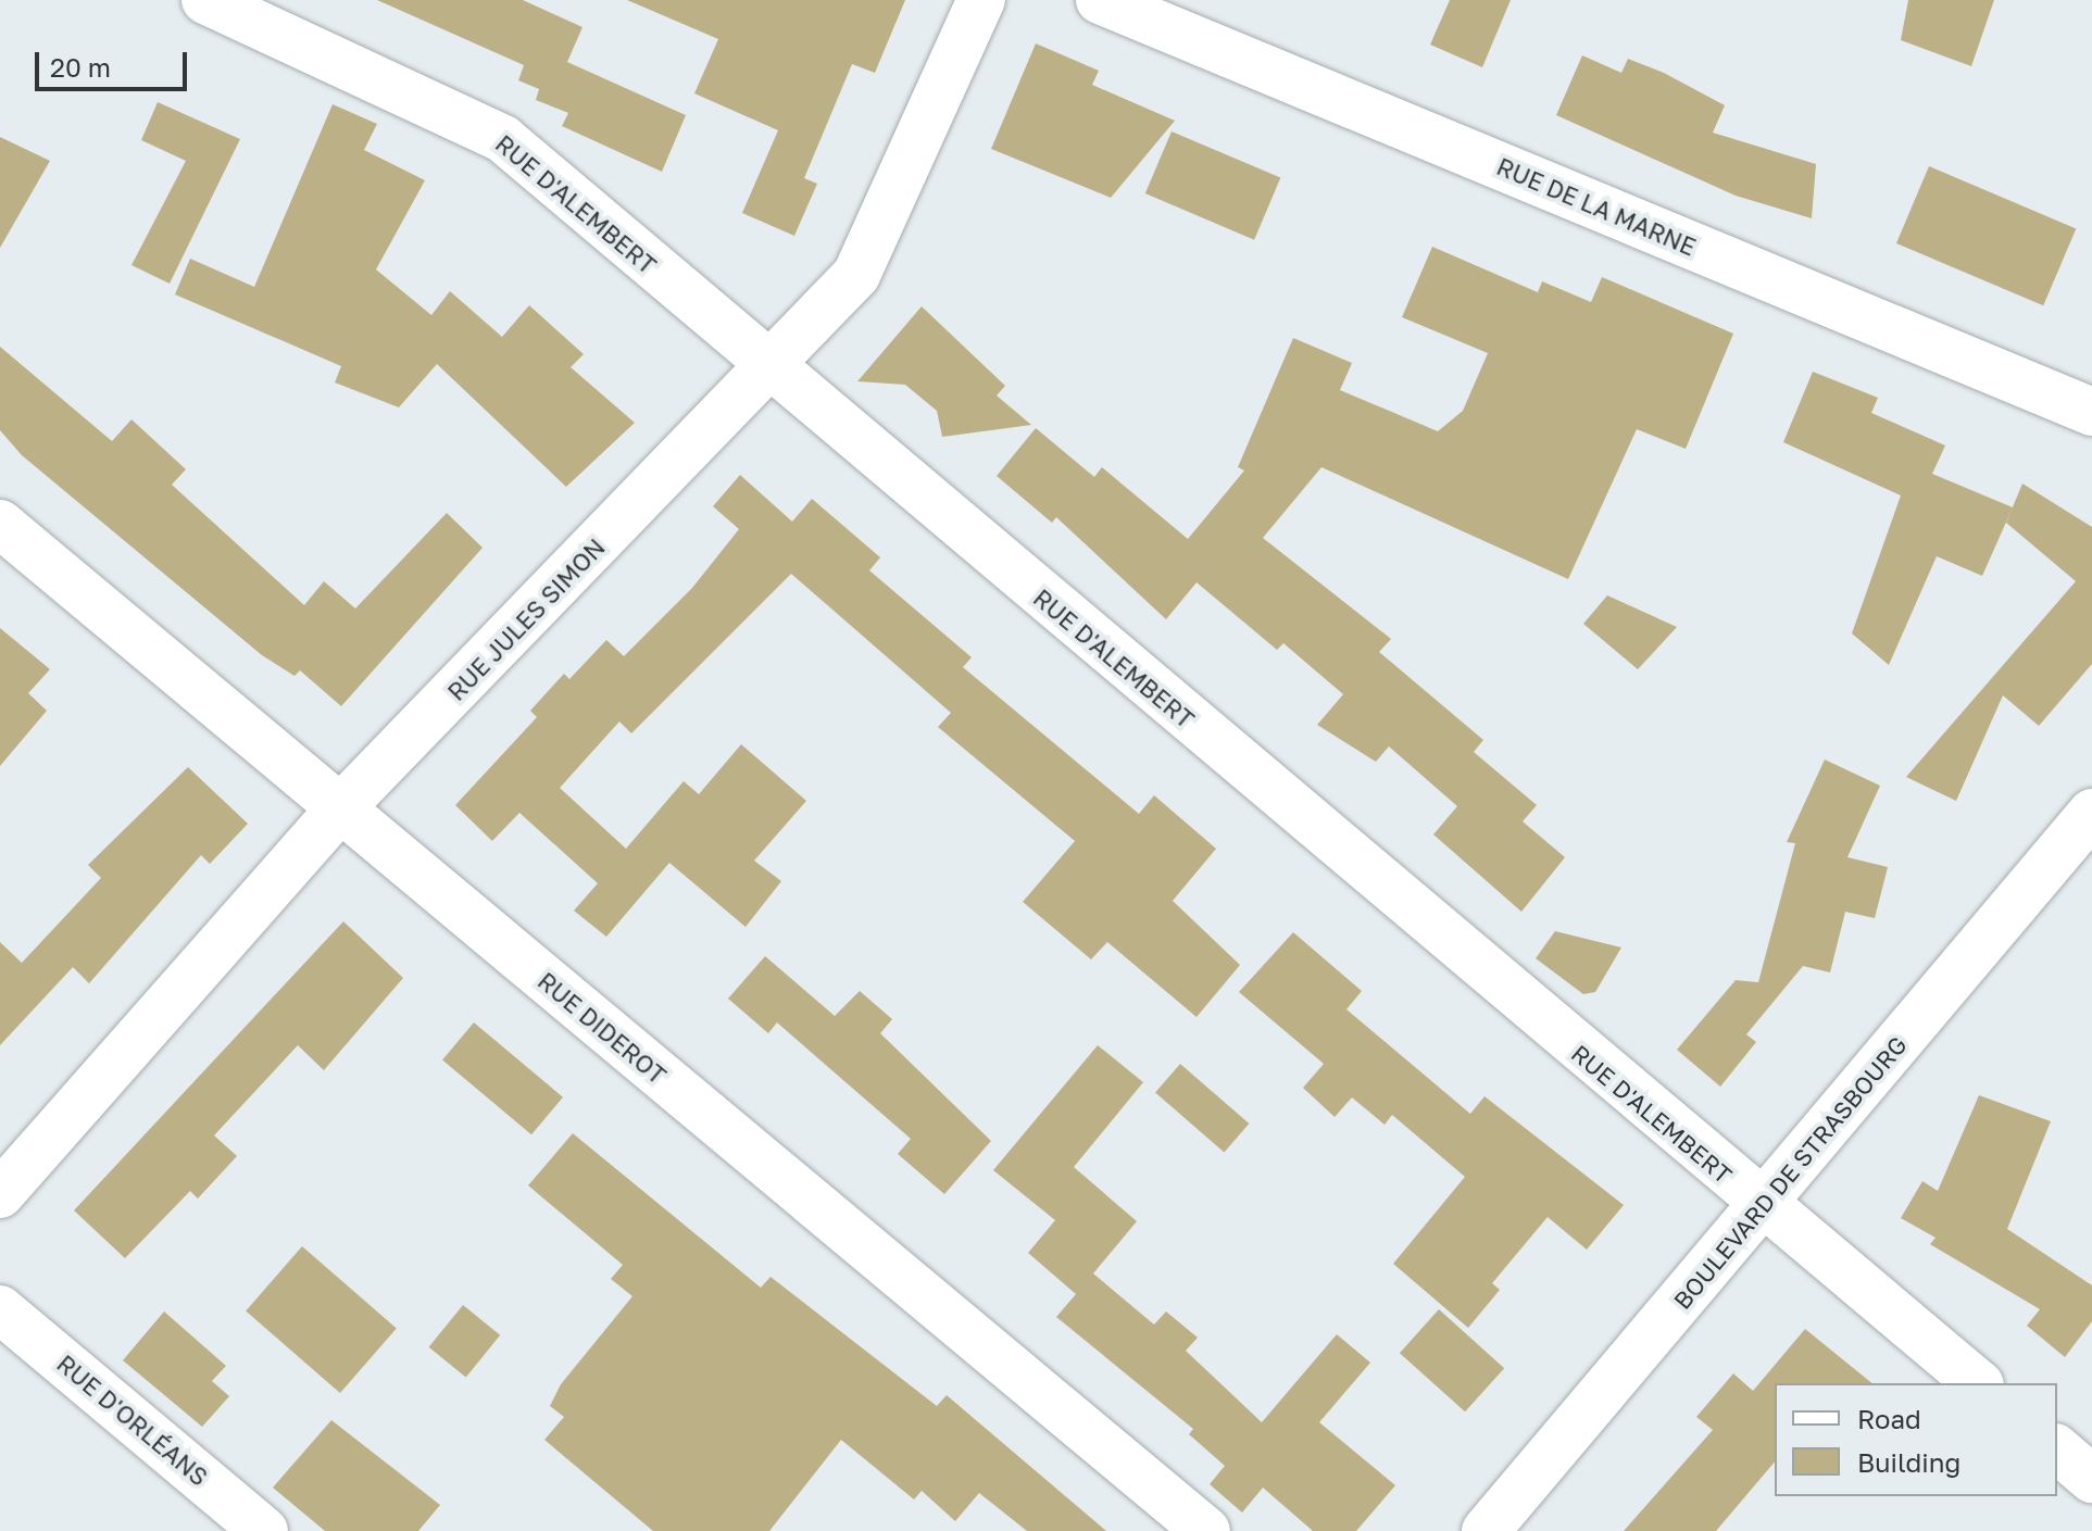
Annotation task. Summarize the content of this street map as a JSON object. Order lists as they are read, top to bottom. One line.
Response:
{"streets":{"street":["RUE D'ALEMBERT","RUE DE LA MARNE","RUE JULES SIMON","RUE DIDEROT","BOULEVARD DE STRASBOURG","RUE D'ORLÉANS"]},"crossings":[["RUE D'ALEMBERT","RUE JULES SIMON"],["RUE D'ALEMBERT","BOULEVARD DE STRASBOURG"],["RUE JULES SIMON","RUE DIDEROT"]],"legend":["Road","Building"],"scale_bar":"20 m"}
